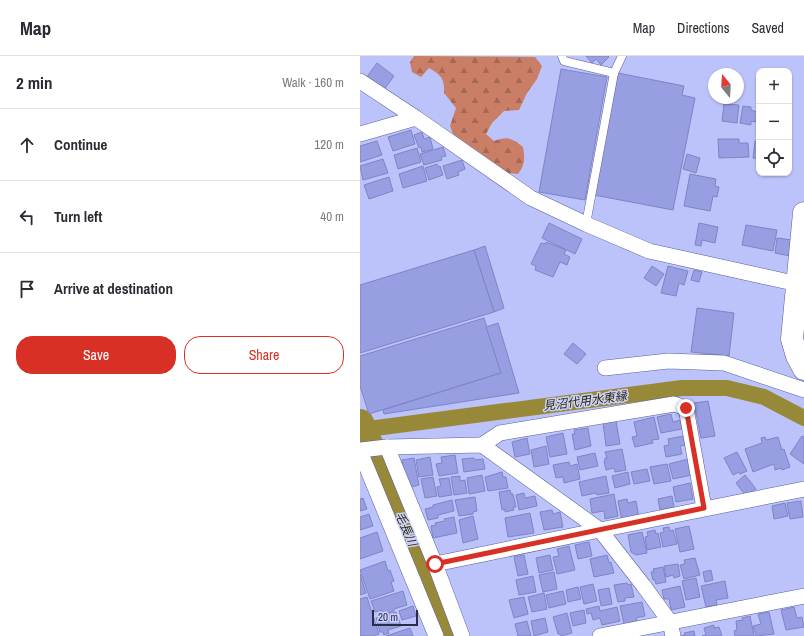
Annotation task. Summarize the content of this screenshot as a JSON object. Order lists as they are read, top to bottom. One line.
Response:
{"water":["見沼代用水東縁","毛長川"],"scale_bar":"20 m","north":"top","page":{"header":"Map","nav":["Map","Directions","Saved"],"heading":["2 min","Walk · 160 m"],"map_buttons":["+","−"],"list":[["Continue","120 m"],["Turn left","40 m"],"Arrive at destination"],"buttons":["Save","Share"],"scale":"20 m"}}
